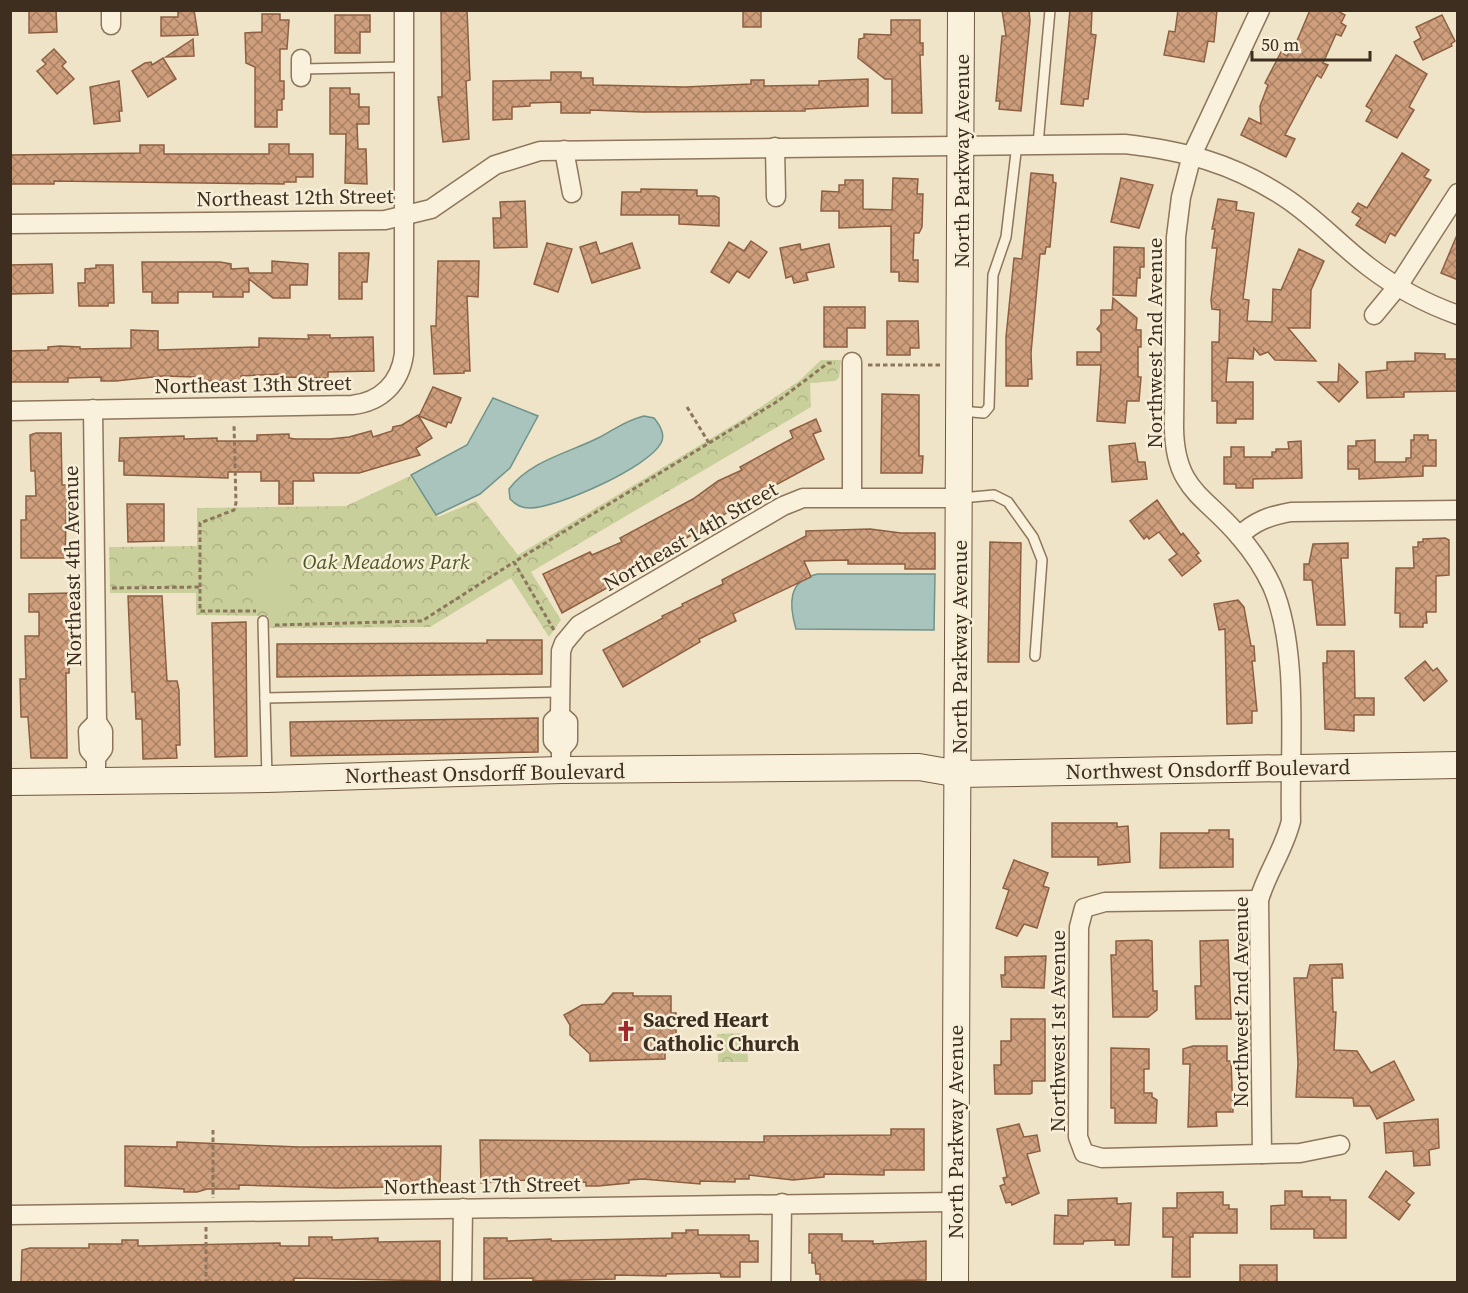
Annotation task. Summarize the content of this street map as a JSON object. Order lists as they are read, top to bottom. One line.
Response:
{"streets":{"street":["North Parkway Avenue","Northeast 12th Street","Northwest 2nd Avenue","Northeast 13th Street","Northeast 14th Street","Northeast 4th Avenue","Northwest Onsdorff Boulevard","Northeast Onsdorff Boulevard","Northwest 1st Avenue","Northeast 17th Street"]},"crossings":[["North Parkway Avenue","Northeast 12th Street"],["North Parkway Avenue","Northeast 14th Street"],["North Parkway Avenue","Northwest Onsdorff Boulevard"],["North Parkway Avenue","Northeast Onsdorff Boulevard"],["North Parkway Avenue","Northeast 17th Street"],["Northeast 12th Street","Northwest 2nd Avenue"],["Northeast 12th Street","Northeast 13th Street"],["Northwest 2nd Avenue","Northwest Onsdorff Boulevard"],["Northwest 2nd Avenue","Northwest 1st Avenue"],["Northeast 13th Street","Northeast 4th Avenue"],["Northeast 4th Avenue","Northeast Onsdorff Boulevard"],["Northwest Onsdorff Boulevard","Northeast Onsdorff Boulevard"]],"parks":["Oak Meadows Park"],"places":{"church":["Sacred Heart Catholic Church"]},"scale_bar":"50 m"}
